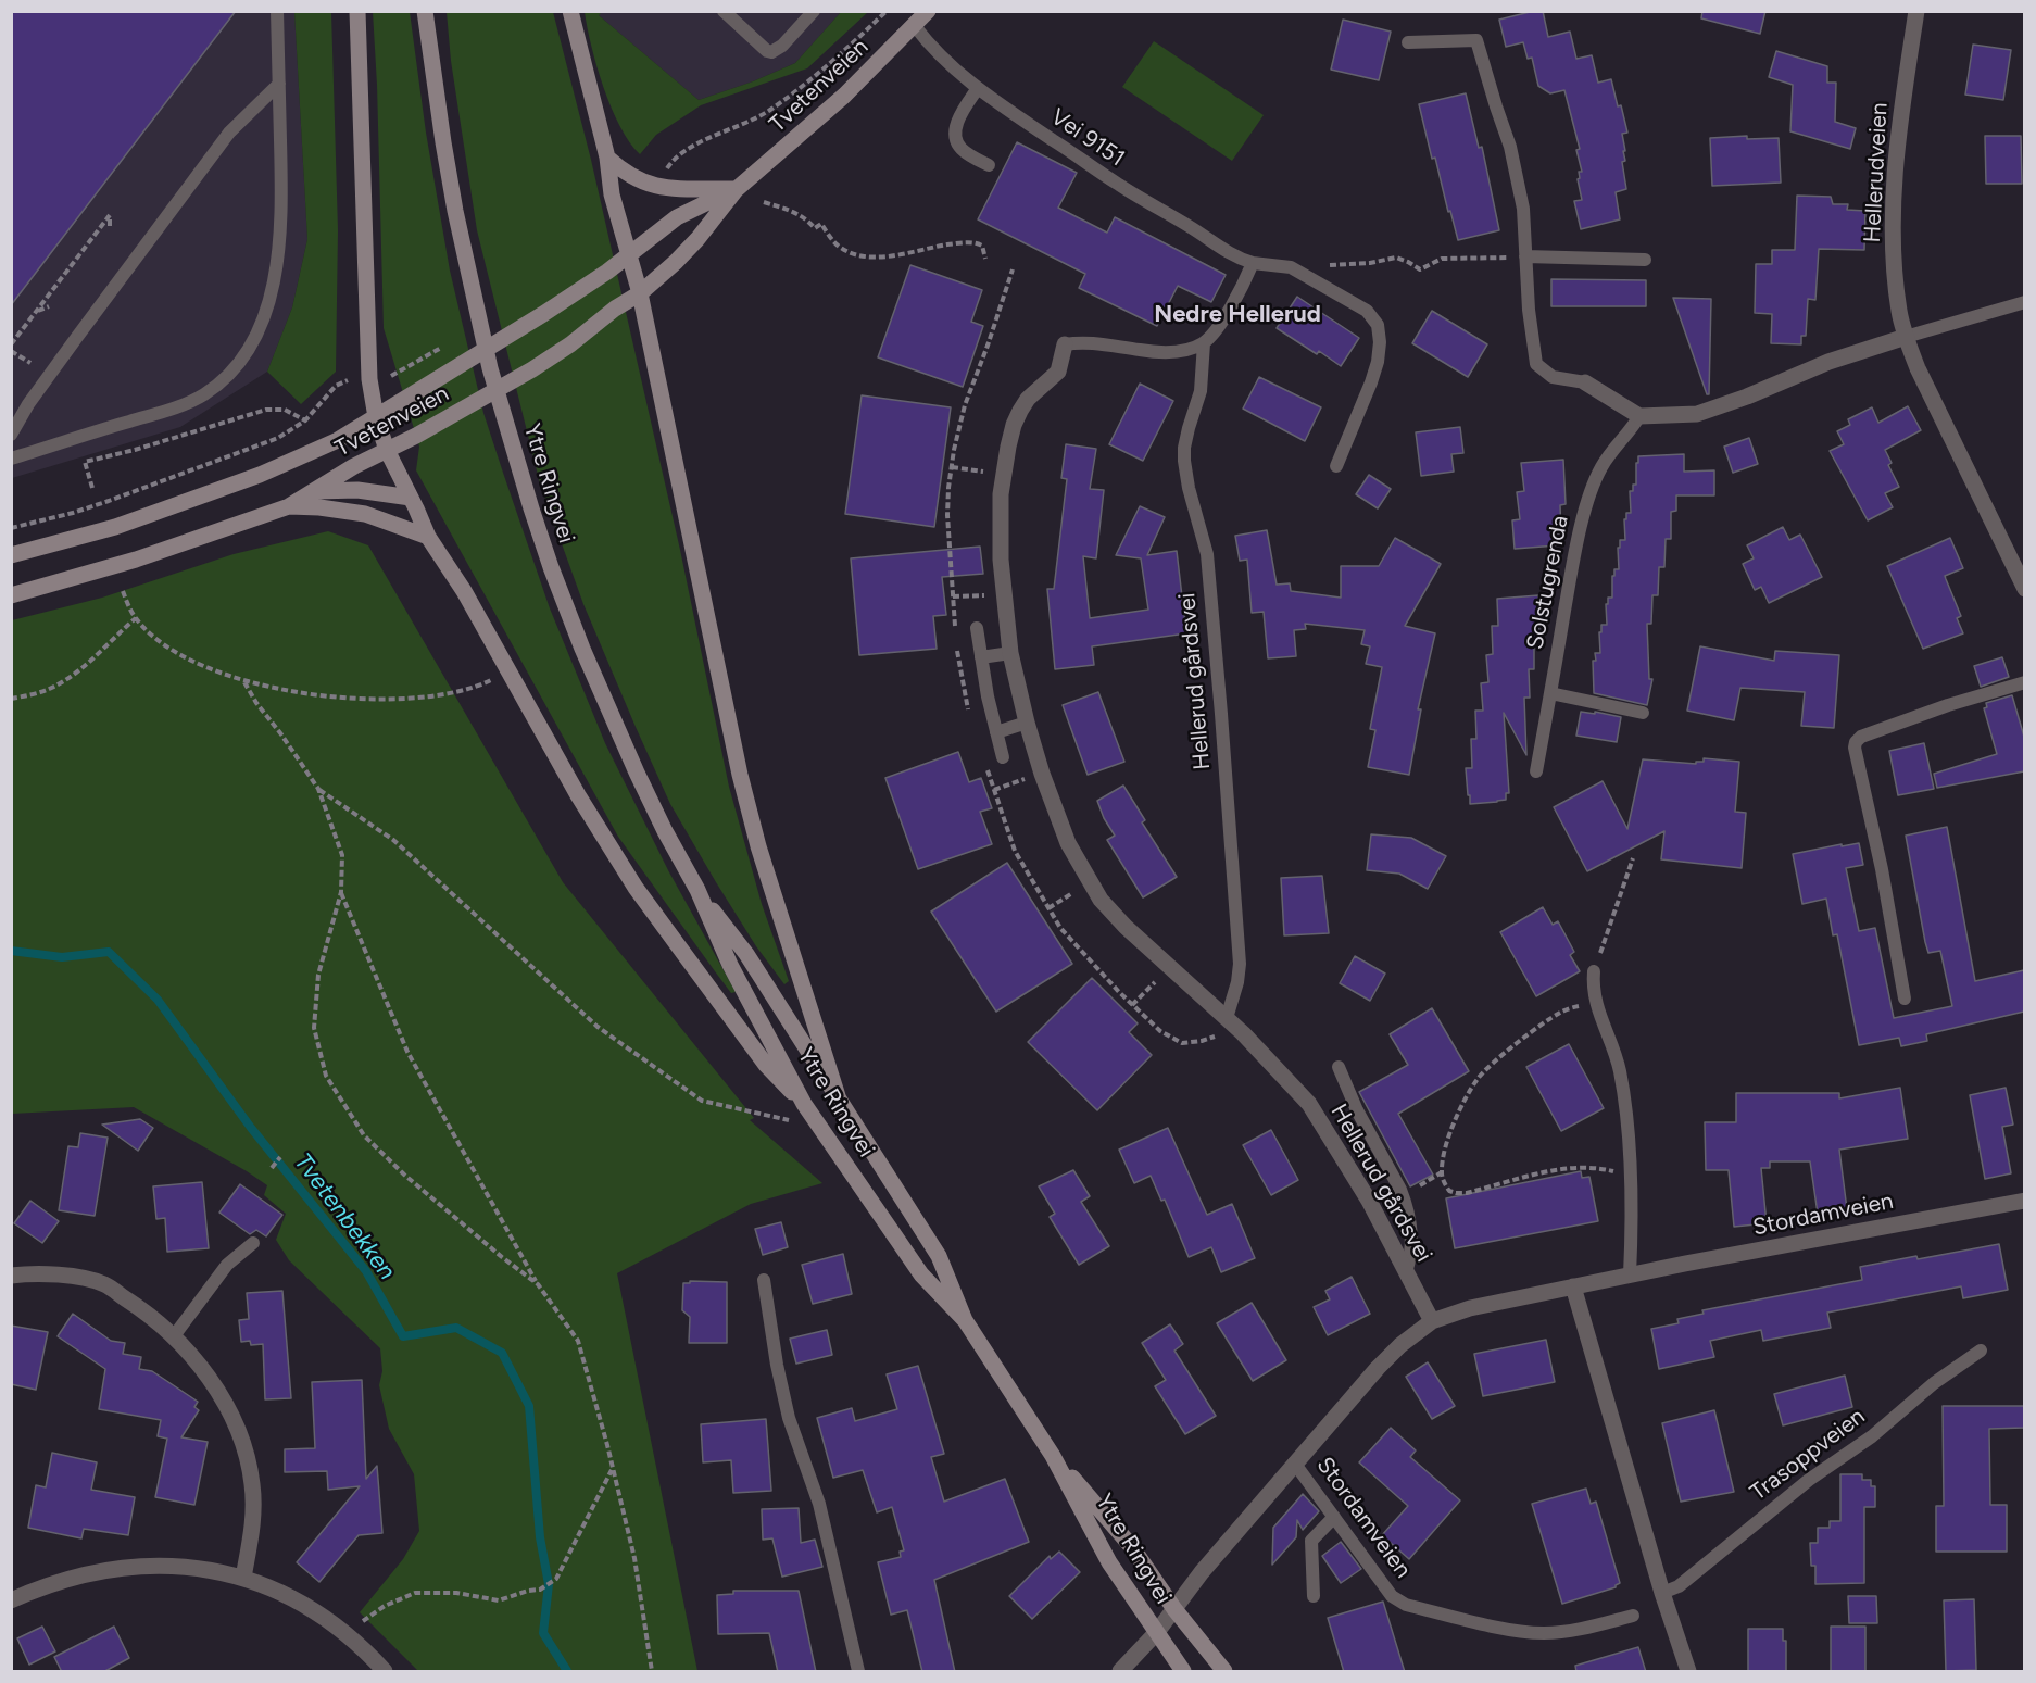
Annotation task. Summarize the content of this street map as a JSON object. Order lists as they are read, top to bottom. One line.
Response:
{"streets":{"main road":["Tvetenveien","Ytre Ringvei"],"street":["Hellerudveien","Hellerud gårdsvei","Stordamveien"],"lane":["Vei 9151","Solstugrenda","Trasoppveien"]},"crossings":[["Tvetenveien","Vei 9151"],["Ytre Ringvei","Stordamveien"],["Hellerud gårdsvei","Stordamveien"]],"districts":["Nedre Hellerud"],"water":["Tvetenbekken"]}
